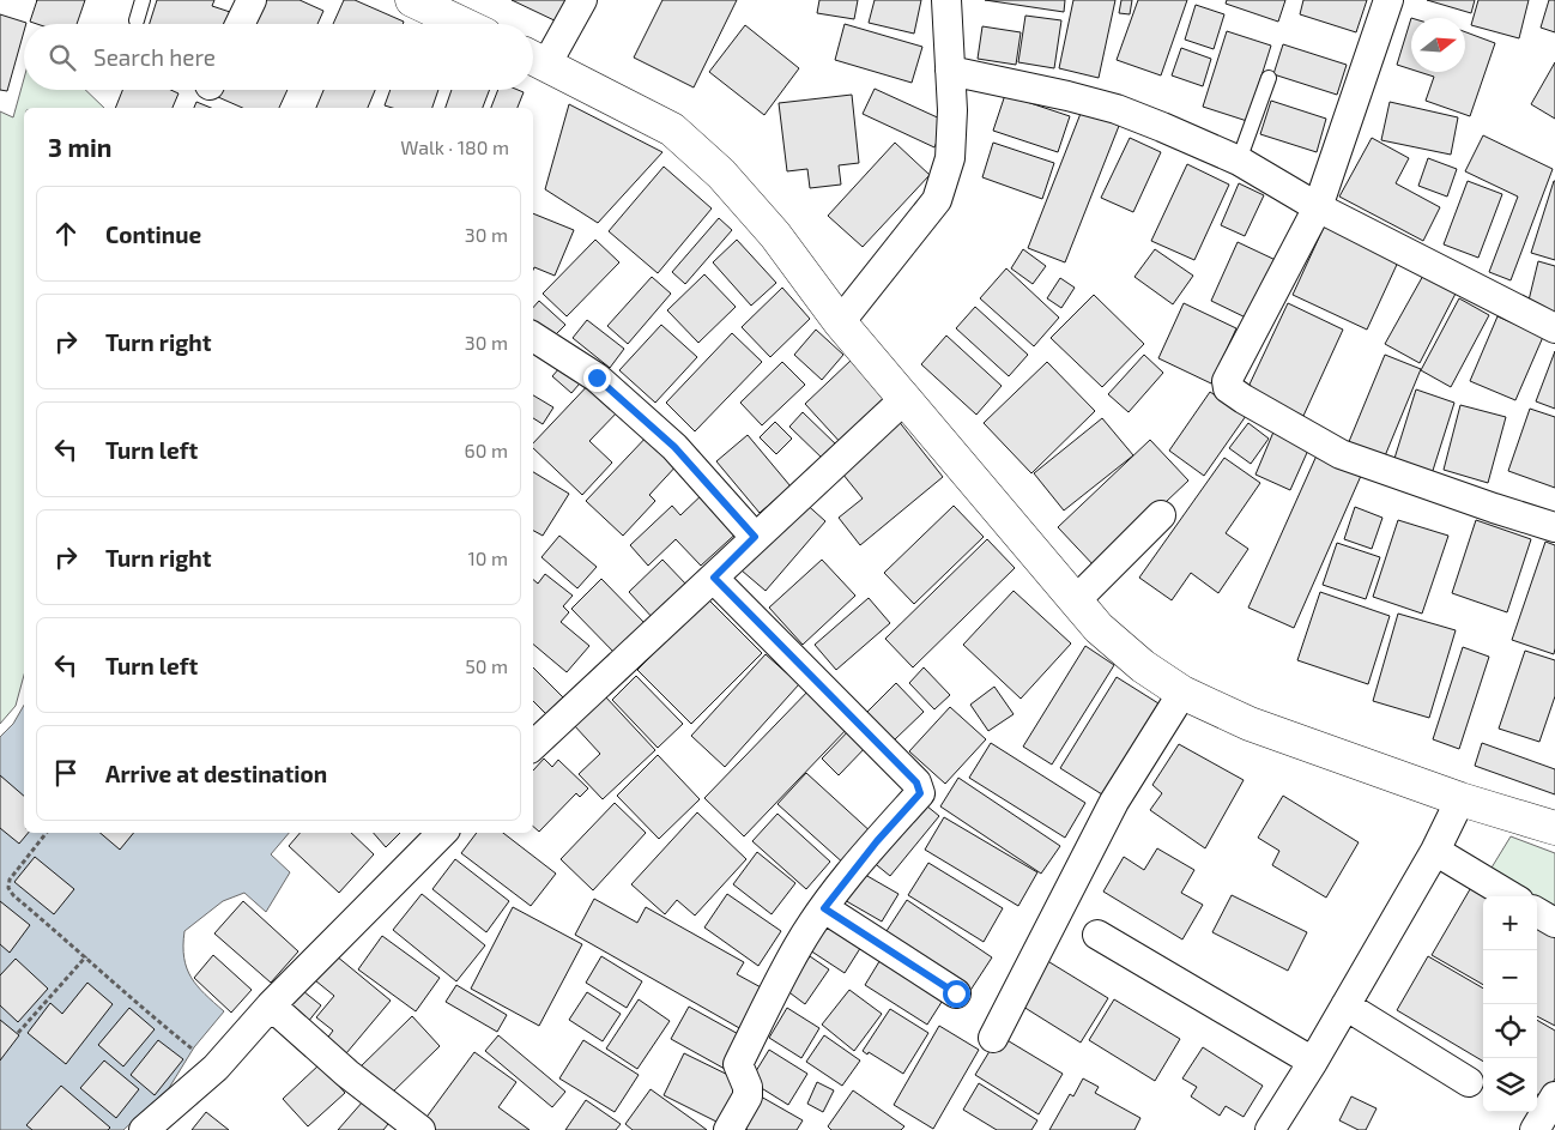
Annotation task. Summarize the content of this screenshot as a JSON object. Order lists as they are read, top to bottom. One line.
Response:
{"north":"right","page":{"search":"Search here","heading":["3 min","Walk · 180 m"],"list":[["Continue","30 m"],["Turn right","30 m"],["Turn left","60 m"],["Turn right","10 m"],["Turn left","50 m"],"Arrive at destination"],"map_buttons":["+","−"]}}
